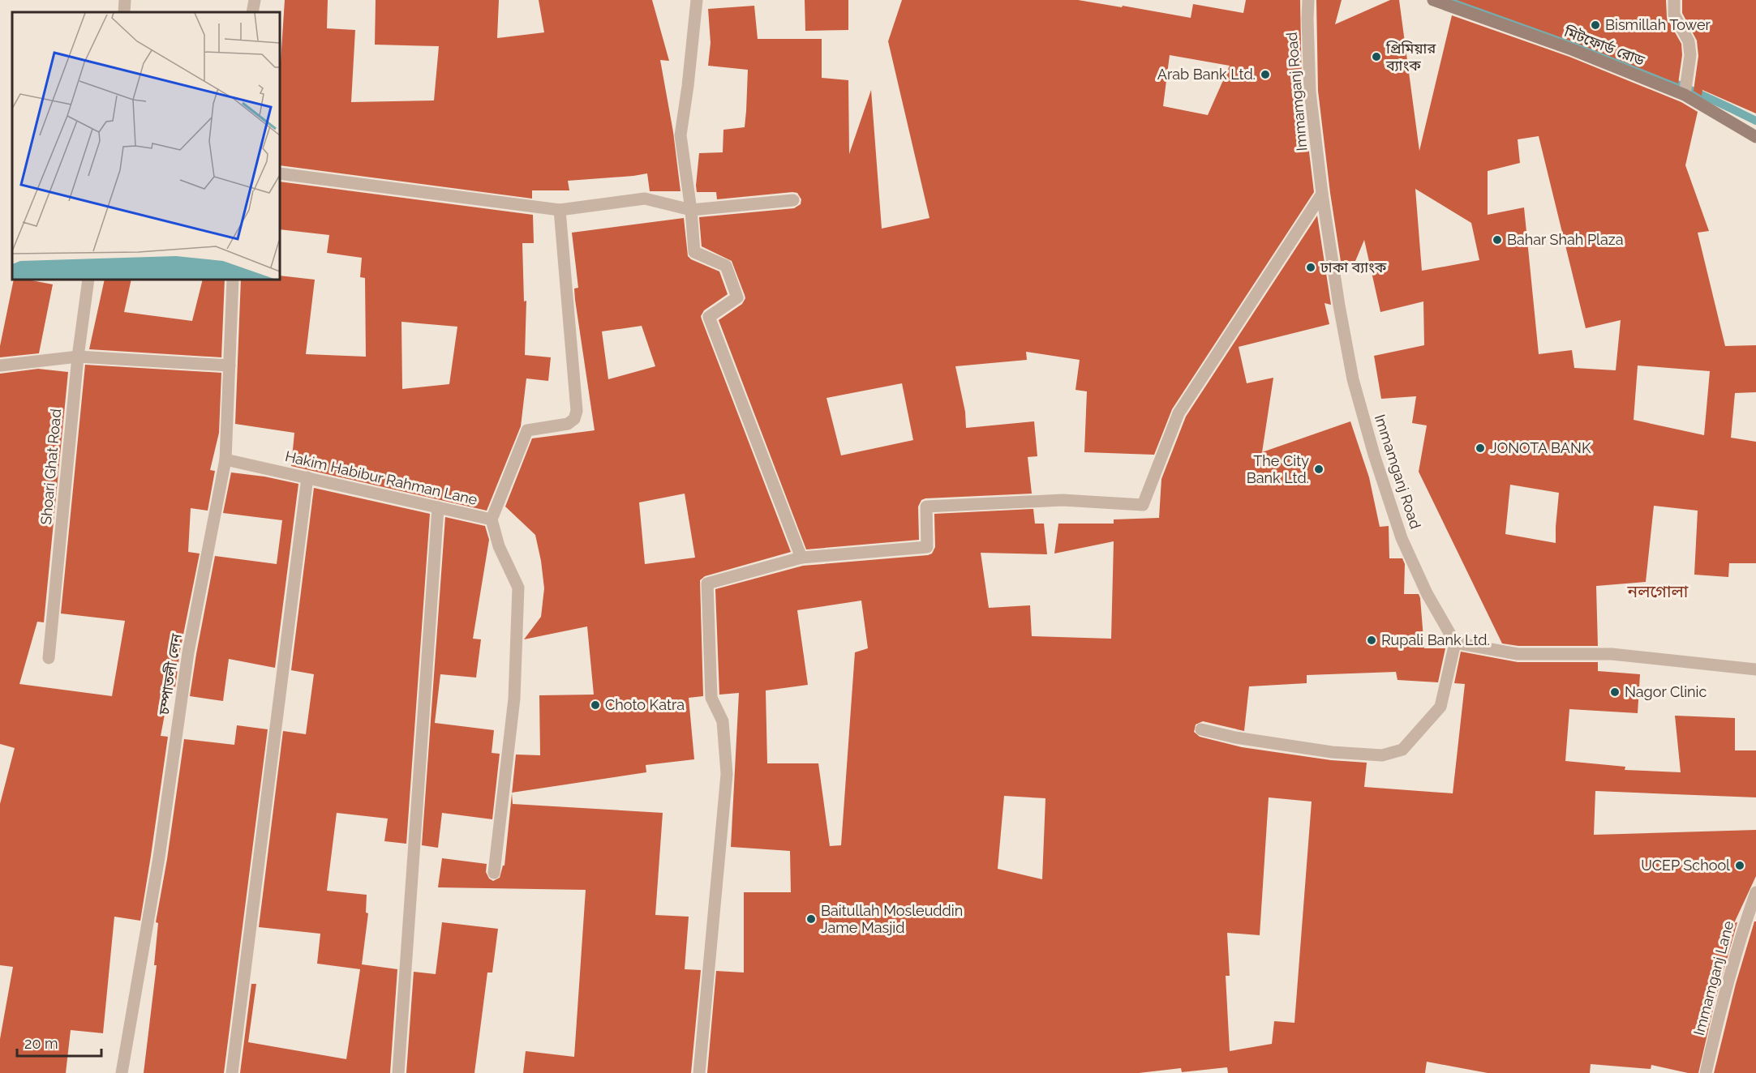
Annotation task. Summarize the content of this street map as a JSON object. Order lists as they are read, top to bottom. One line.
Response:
{"streets":{"main road":["মিটফোর্ড রোড"],"street":["Immamganj Road","Shoari Ghat Road","Hakim Habibur Rahman Lane","চম্পাতলী লেন","Immamganj Lane"]},"crossings":[["Hakim Habibur Rahman Lane","চম্পাতলী লেন"]],"districts":["নলগোলা"],"places":["Bismillah Tower","প্রিমিয়ার ব্যাংক","Arab Bank Ltd.","Bahar Shah Plaza","ঢাকা ব্যাংক","JONOTA BANK","The City Bank Ltd.","Rupali Bank Ltd.","Nagor Clinic","Choto Katra","UCEP School","Baitullah Mosleuddin Jame Masjid"],"scale_bar":"20 m"}
